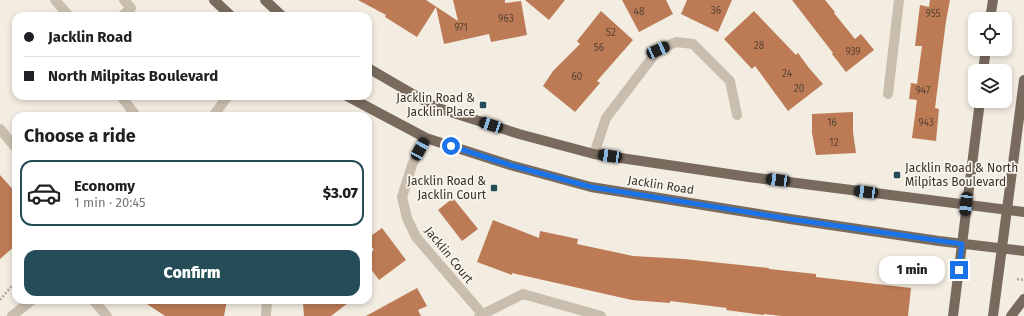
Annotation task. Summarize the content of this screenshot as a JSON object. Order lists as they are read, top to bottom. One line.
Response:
{"streets":{"main road":["Jacklin Road"],"street":["Jacklin Court"]},"crossings":[["Jacklin Road","Jacklin Court"]],"places":{"transit":["Jacklin Road & Jacklin Place","Jacklin Road & North Milpitas Boulevard","Jacklin Road & Jacklin Court"]},"house_numbers":["36","48","955","963","971","52","28","56","939","24","60","20","947","16","943","12"],"page":{"banner":["Jacklin Road","North Milpitas Boulevard"],"heading":"Choose a ride","list":[{"name":"Economy","note":"1 min · 20:45","value":"$3.07"}],"buttons":"Confirm","bubble":"1 min"}}
